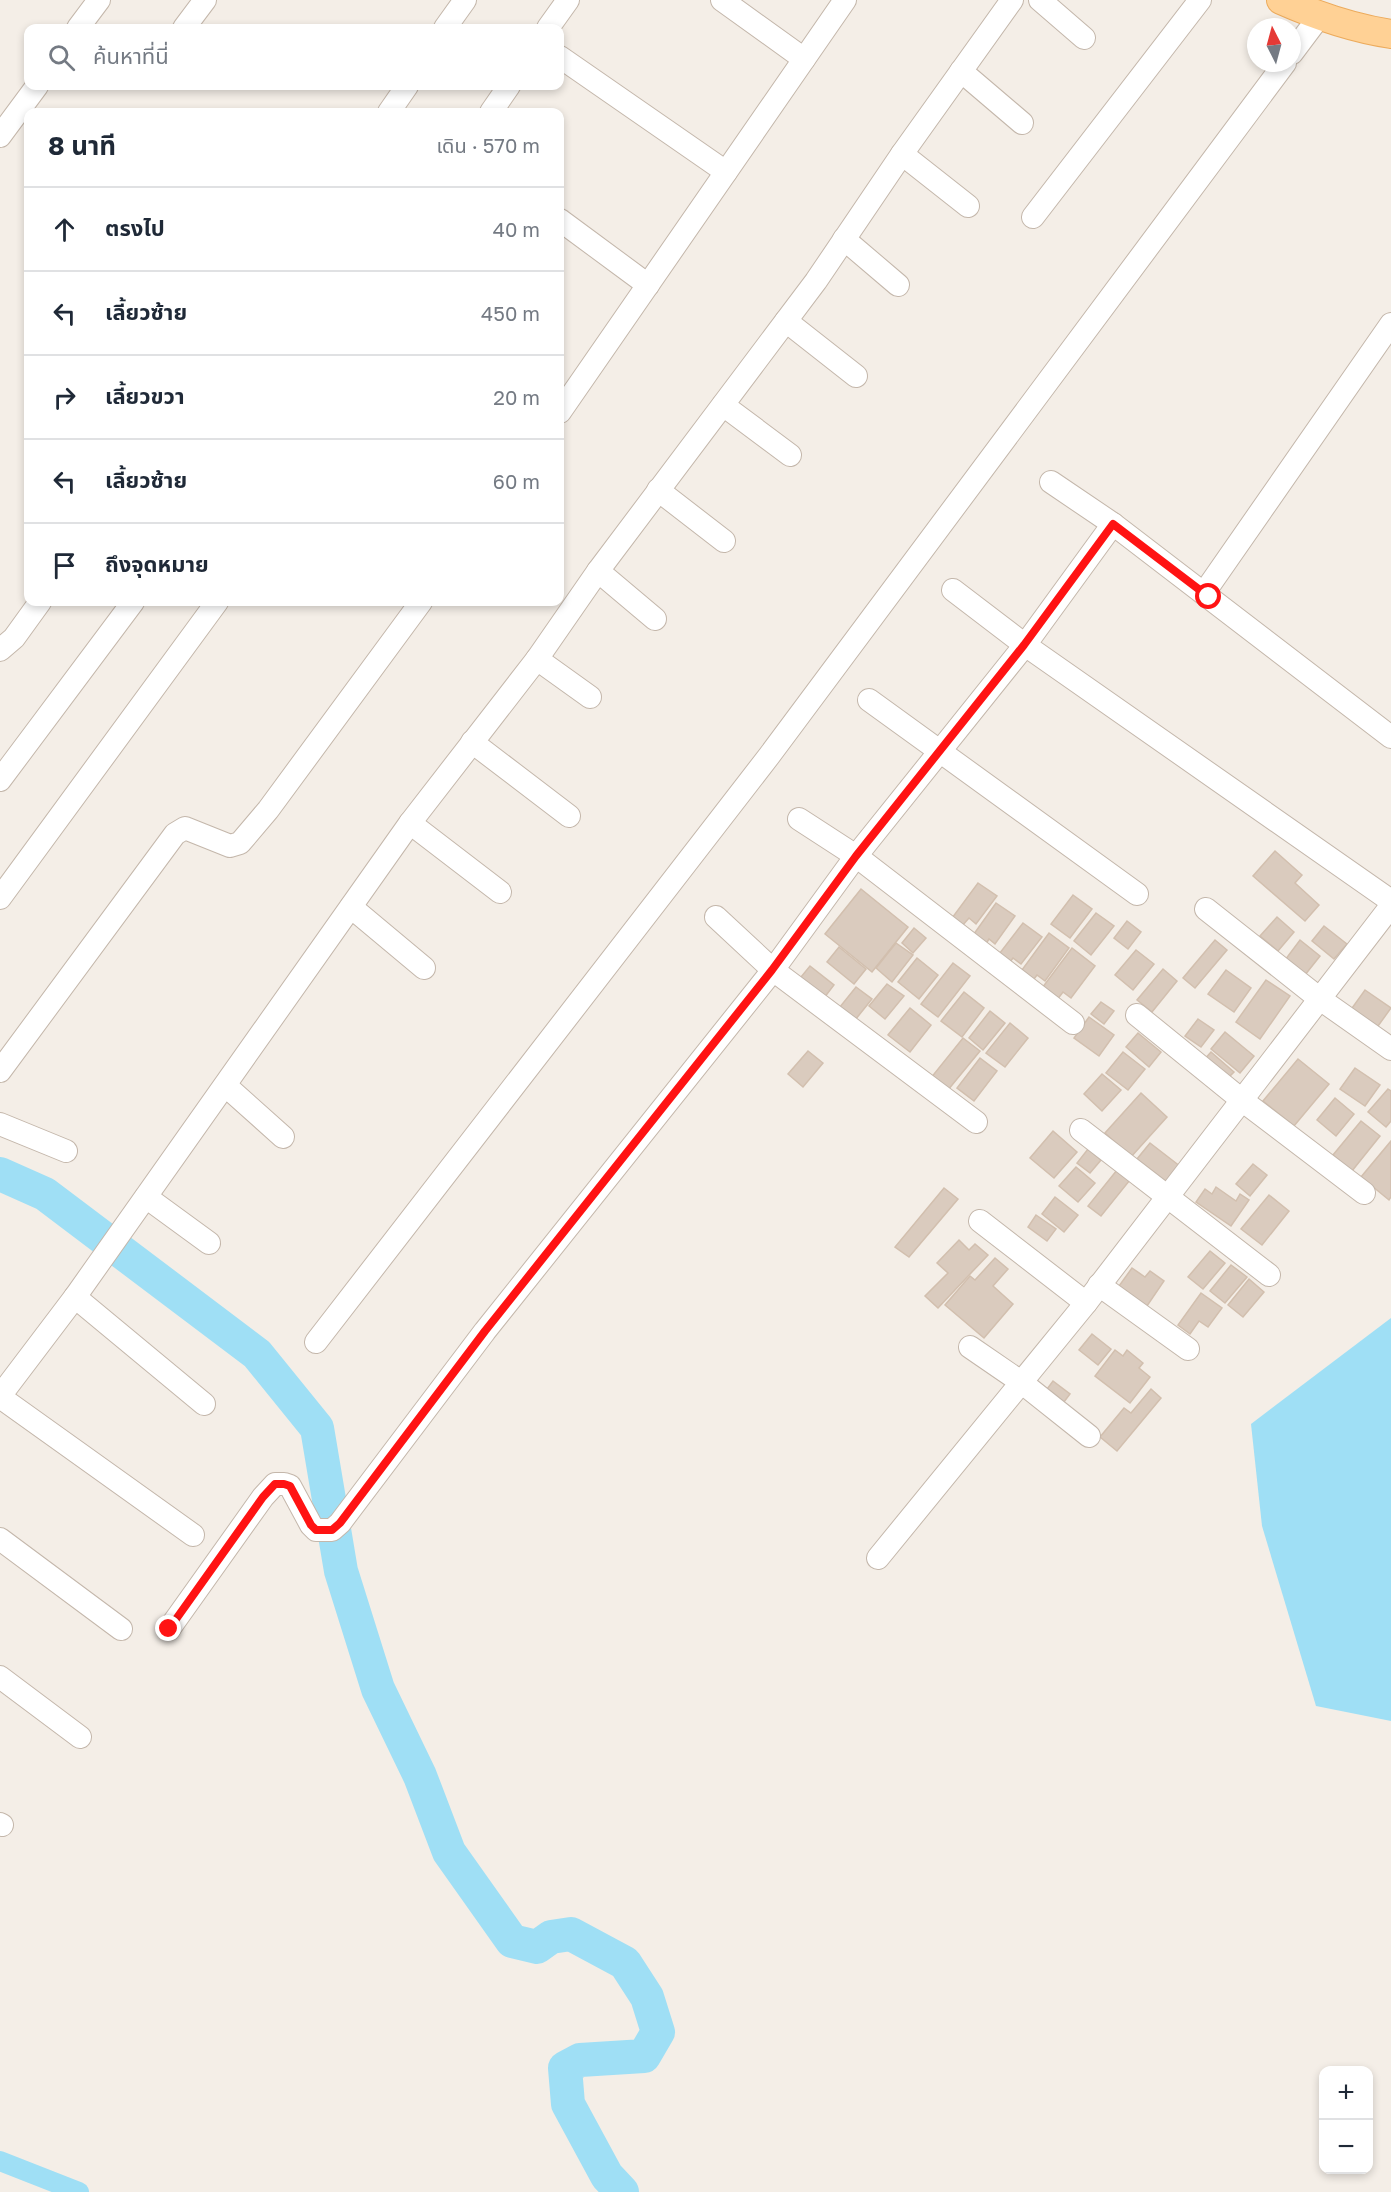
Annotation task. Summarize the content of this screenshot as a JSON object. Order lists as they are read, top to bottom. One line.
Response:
{"north":"top","page":{"search":"ค้นหาที่นี่","heading":["8 นาที","เดิน · 570 m"],"list":[["ตรงไป","40 m"],["เลี้ยวซ้าย","450 m"],["เลี้ยวขวา","20 m"],["เลี้ยวซ้าย","60 m"],"ถึงจุดหมาย"],"map_buttons":["+","−"]}}
